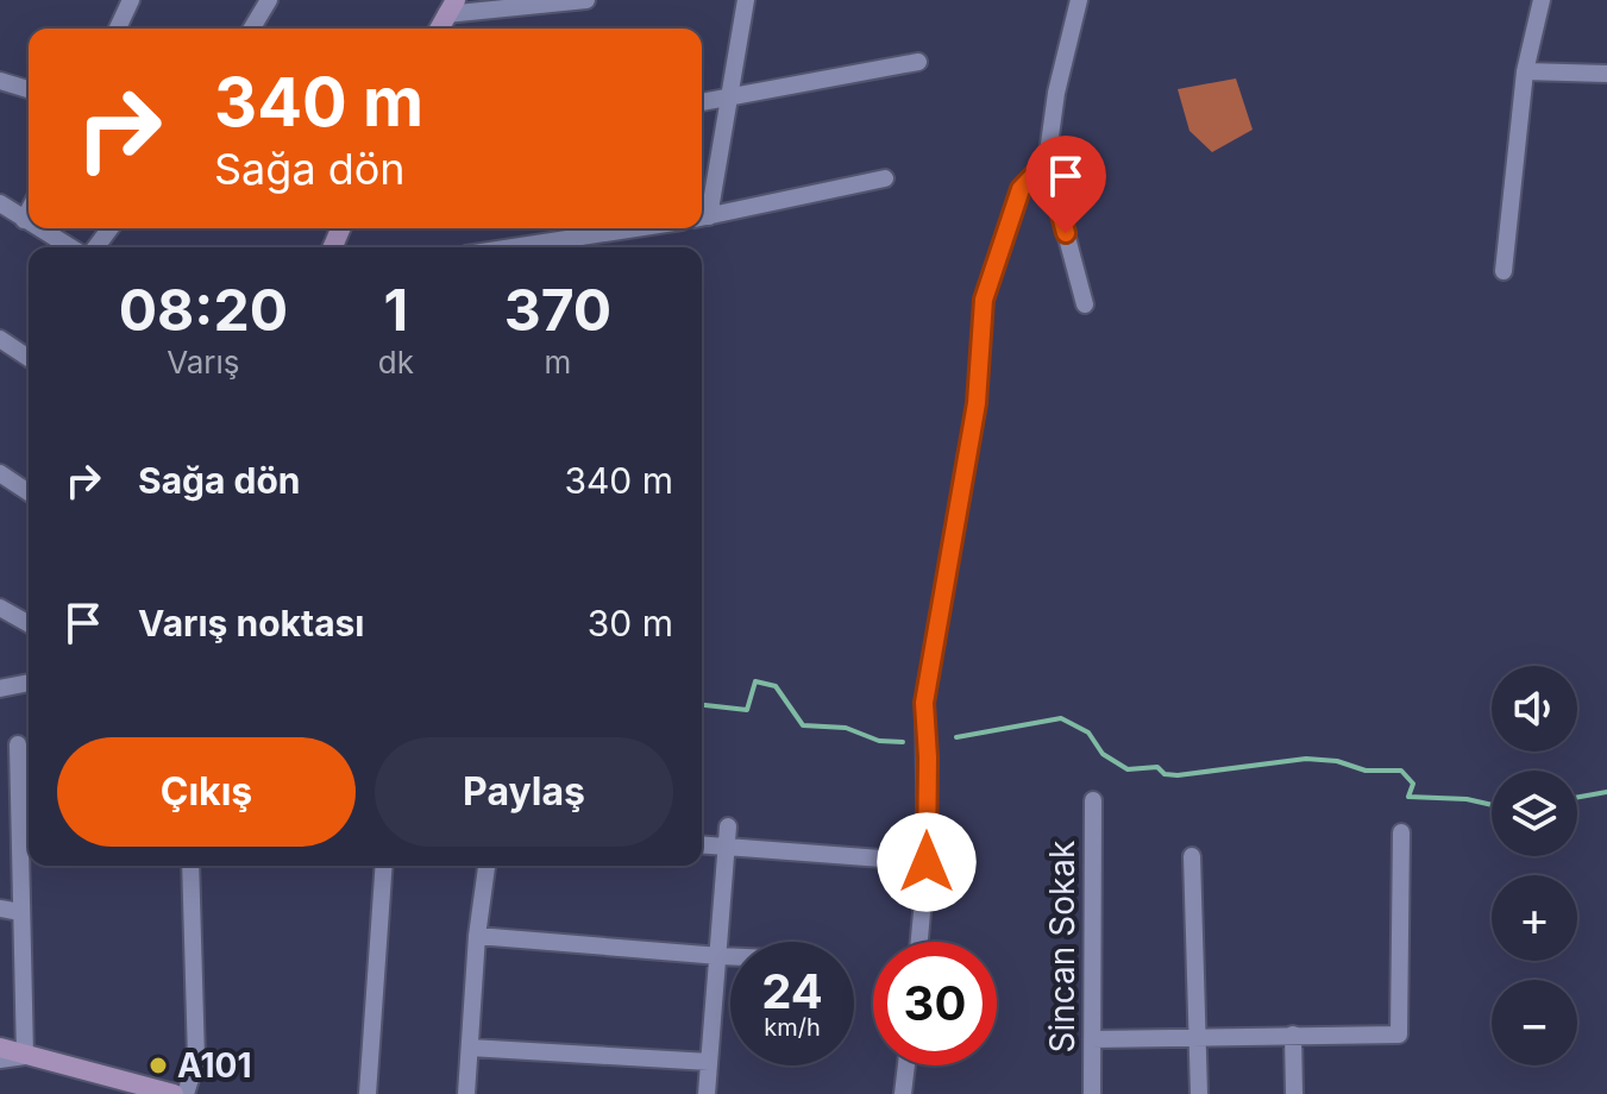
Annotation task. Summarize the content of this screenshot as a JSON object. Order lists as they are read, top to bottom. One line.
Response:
{"streets":{"street":["Sincan Sokak"]},"places":["A101"],"page":{"turn":["340 m","Sağa dön"],"eta":["08:20","Varış","1","dk","370","m"],"list":[{"name":"Sağa dön","value":"340 m"},{"name":"Varış noktası","value":"30 m"}],"map_buttons":["+","−"],"buttons":["Çıkış","Paylaş"],"speed":"24 km/h","limit":"30"}}
